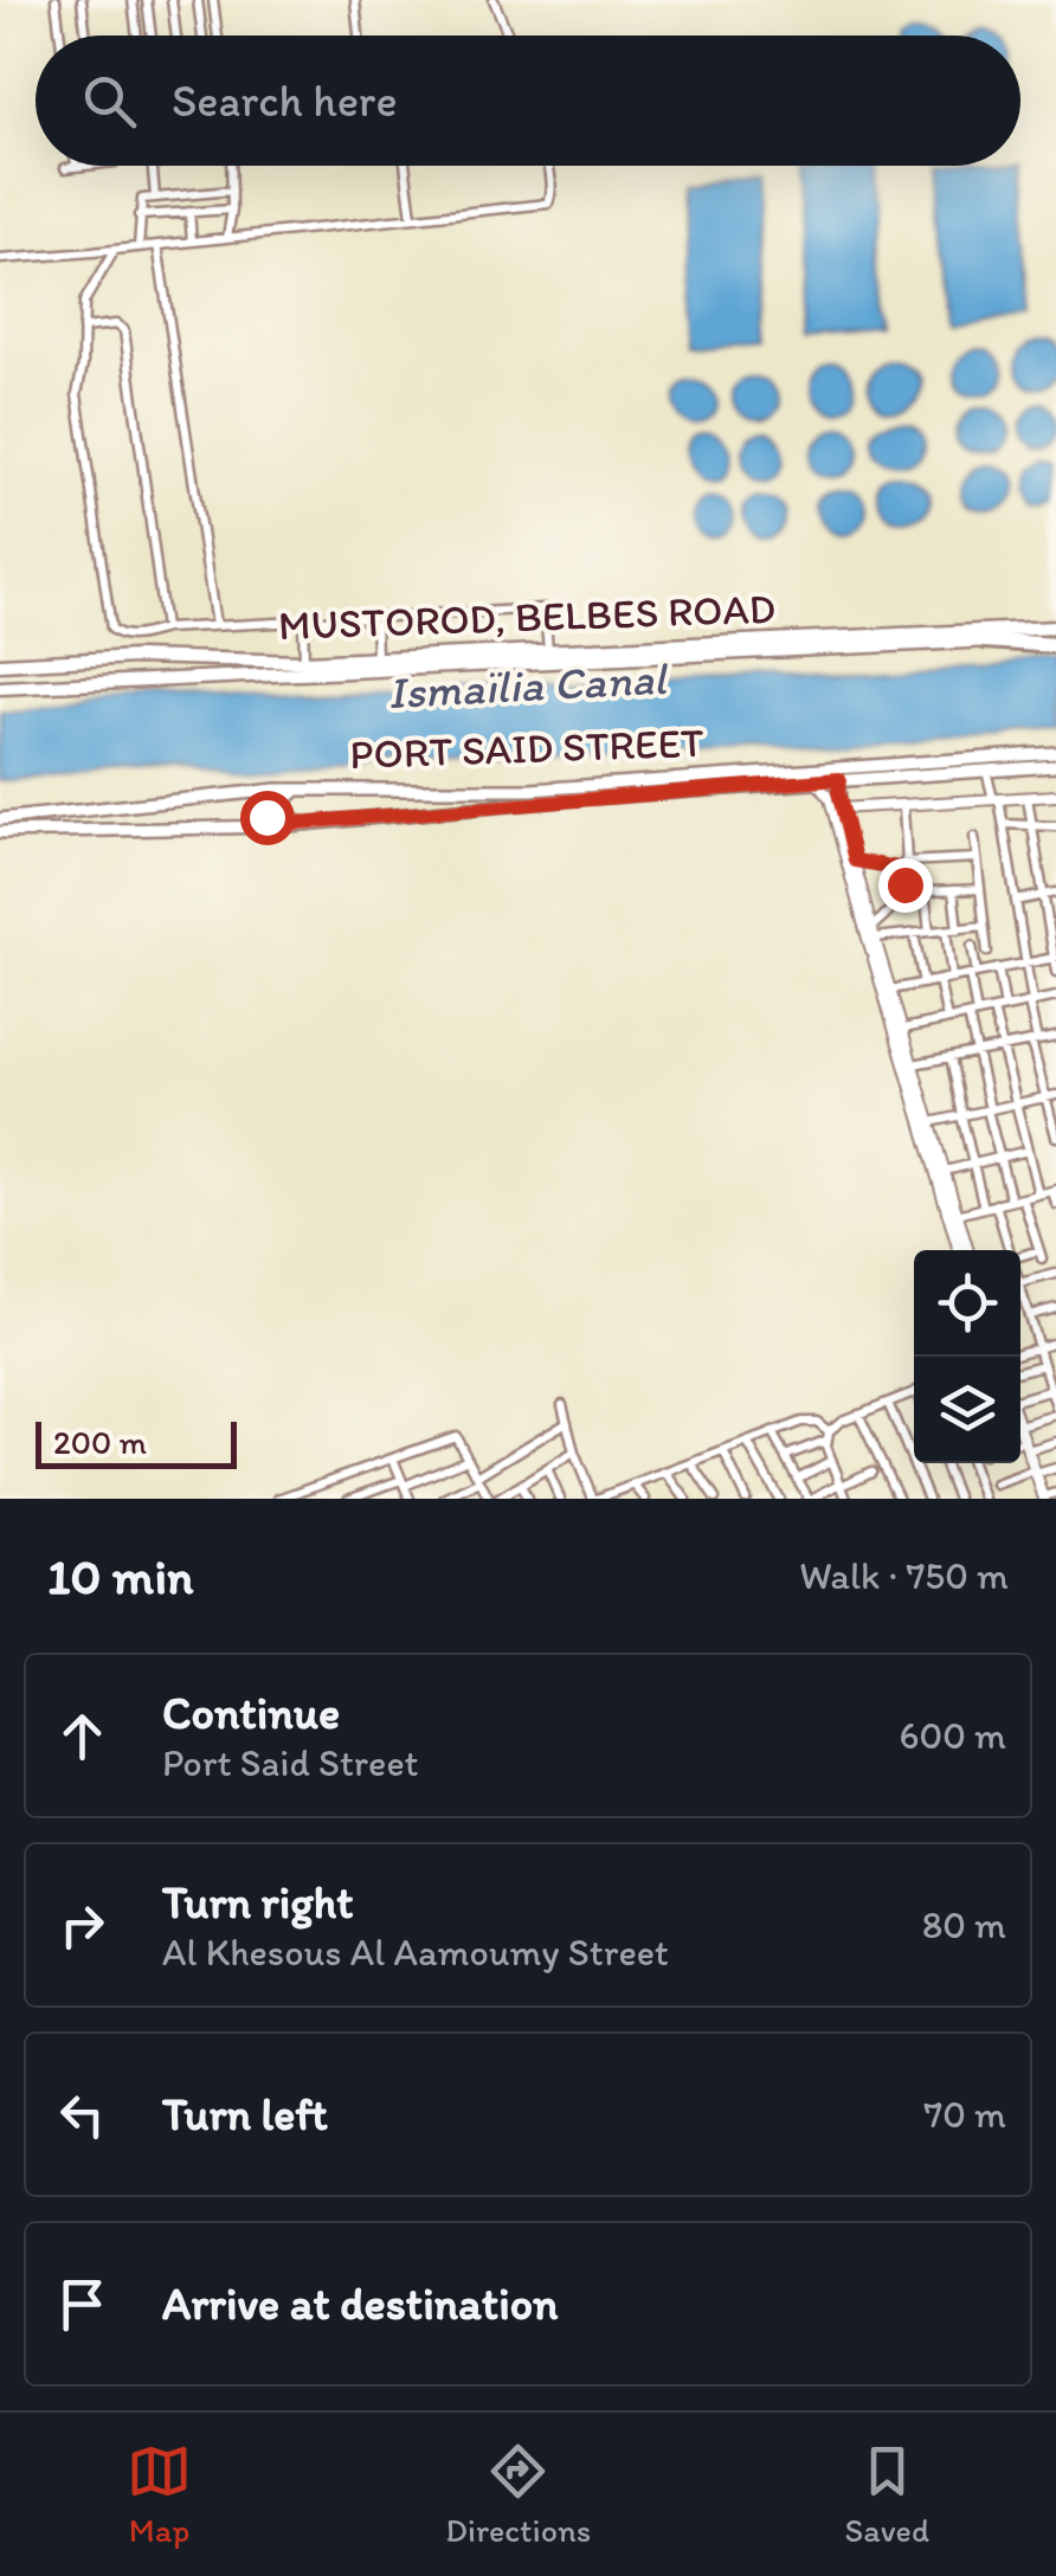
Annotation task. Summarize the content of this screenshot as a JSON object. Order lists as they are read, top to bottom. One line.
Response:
{"streets":{"main road":["MUSTOROD, BELBES ROAD","PORT SAID STREET"]},"water":["Ismaïlia Canal"],"scale_bar":"200 m","page":{"search":"Search here","scale":"200 m","heading":["10 min","Walk · 750 m"],"list":[["Continue","Port Said Street","600 m"],["Turn right","Al Khesous Al Aamoumy Street","80 m"],["Turn left","70 m"],"Arrive at destination"],"nav":["Map","Directions","Saved"]}}
